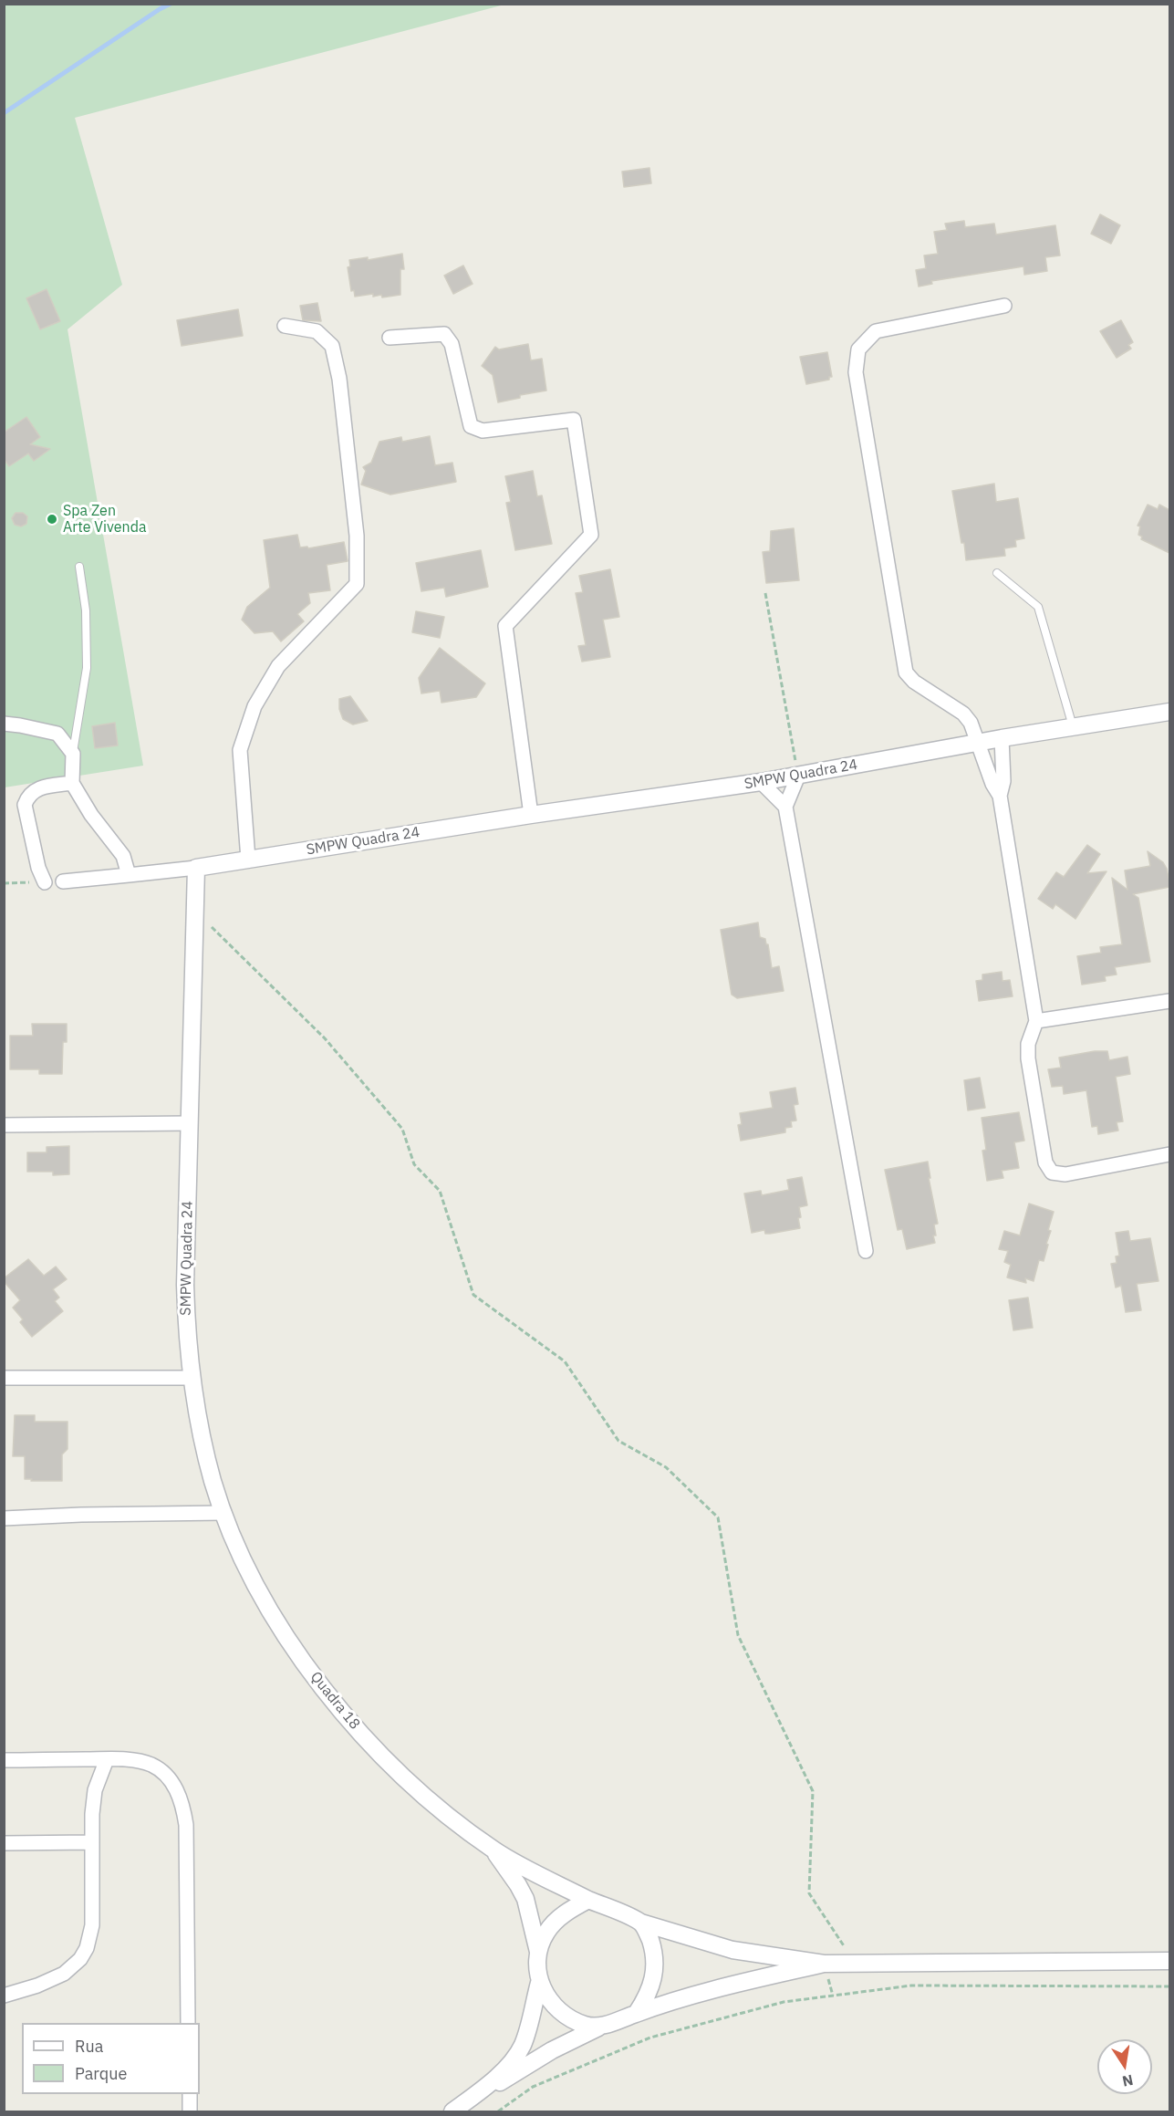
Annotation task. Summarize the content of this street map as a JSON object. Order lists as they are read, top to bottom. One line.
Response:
{"streets":{"street":["SMPW Quadra 24","Quadra 18"]},"crossings":[["SMPW Quadra 24","Quadra 18"]],"places":["Spa Zen Arte Vivenda"],"legend":["Rua","Parque"],"north":"bottom"}
